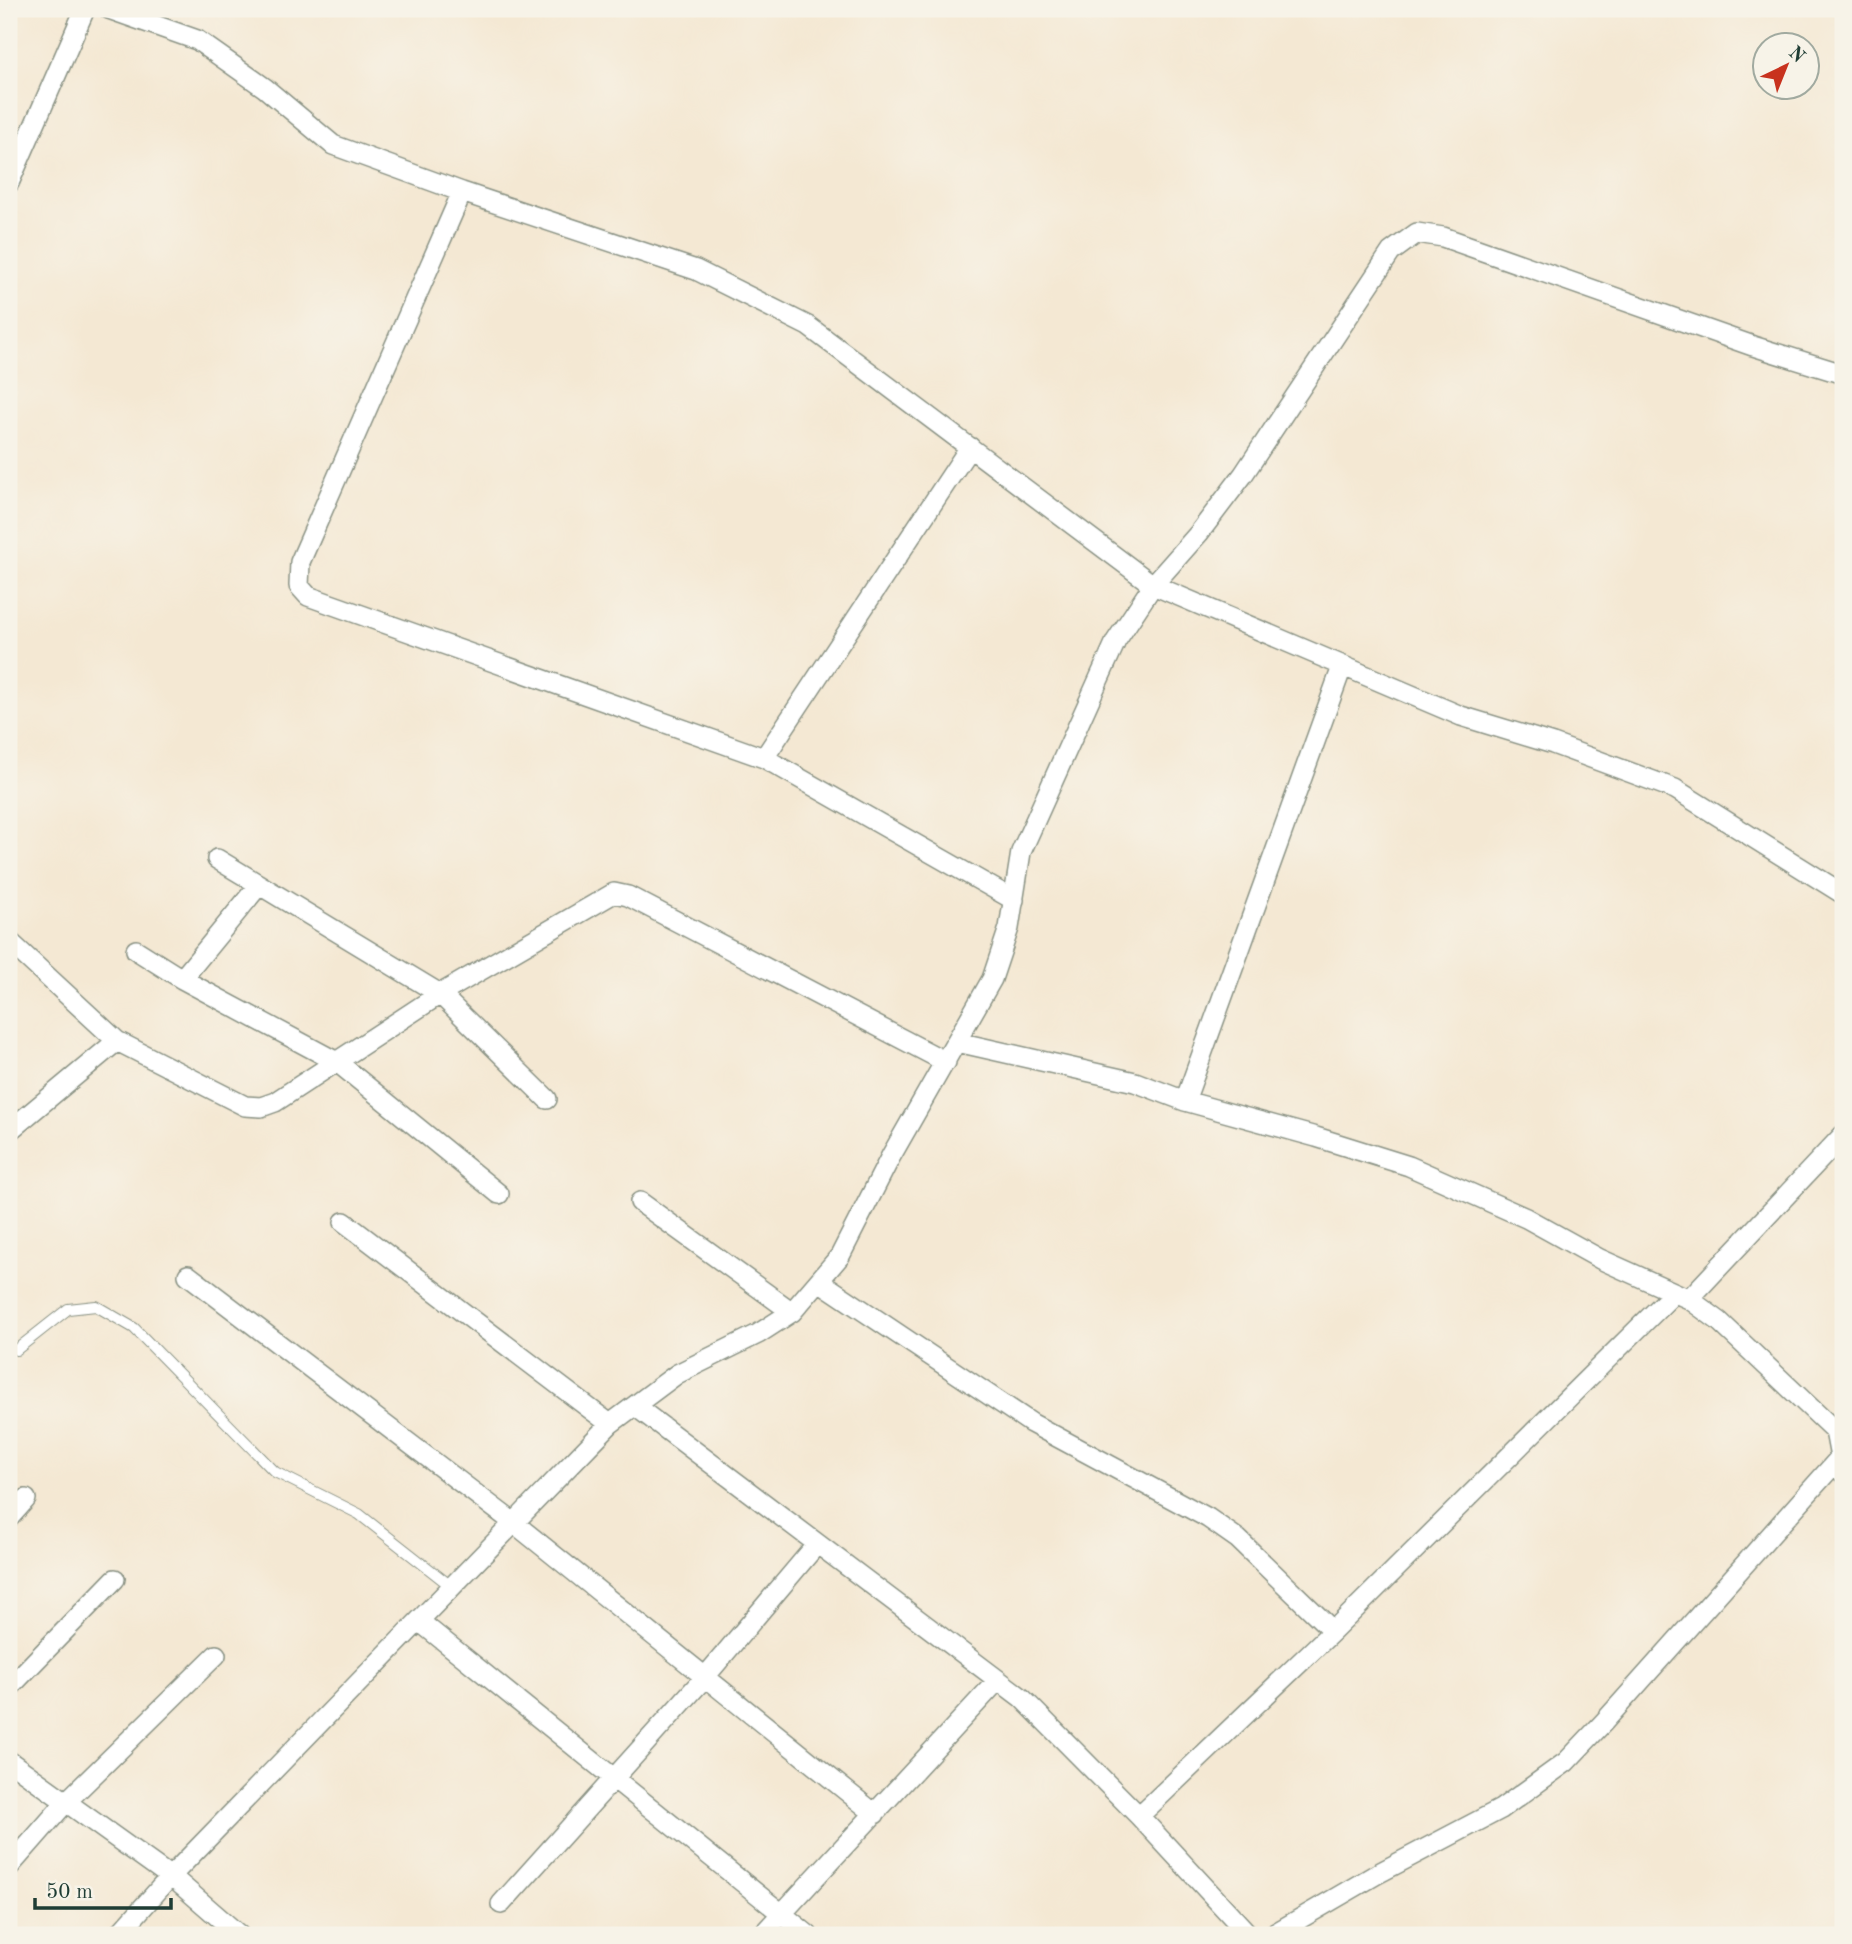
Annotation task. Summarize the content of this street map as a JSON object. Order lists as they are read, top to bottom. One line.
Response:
{"scale_bar":"50 m","north":"top right"}
